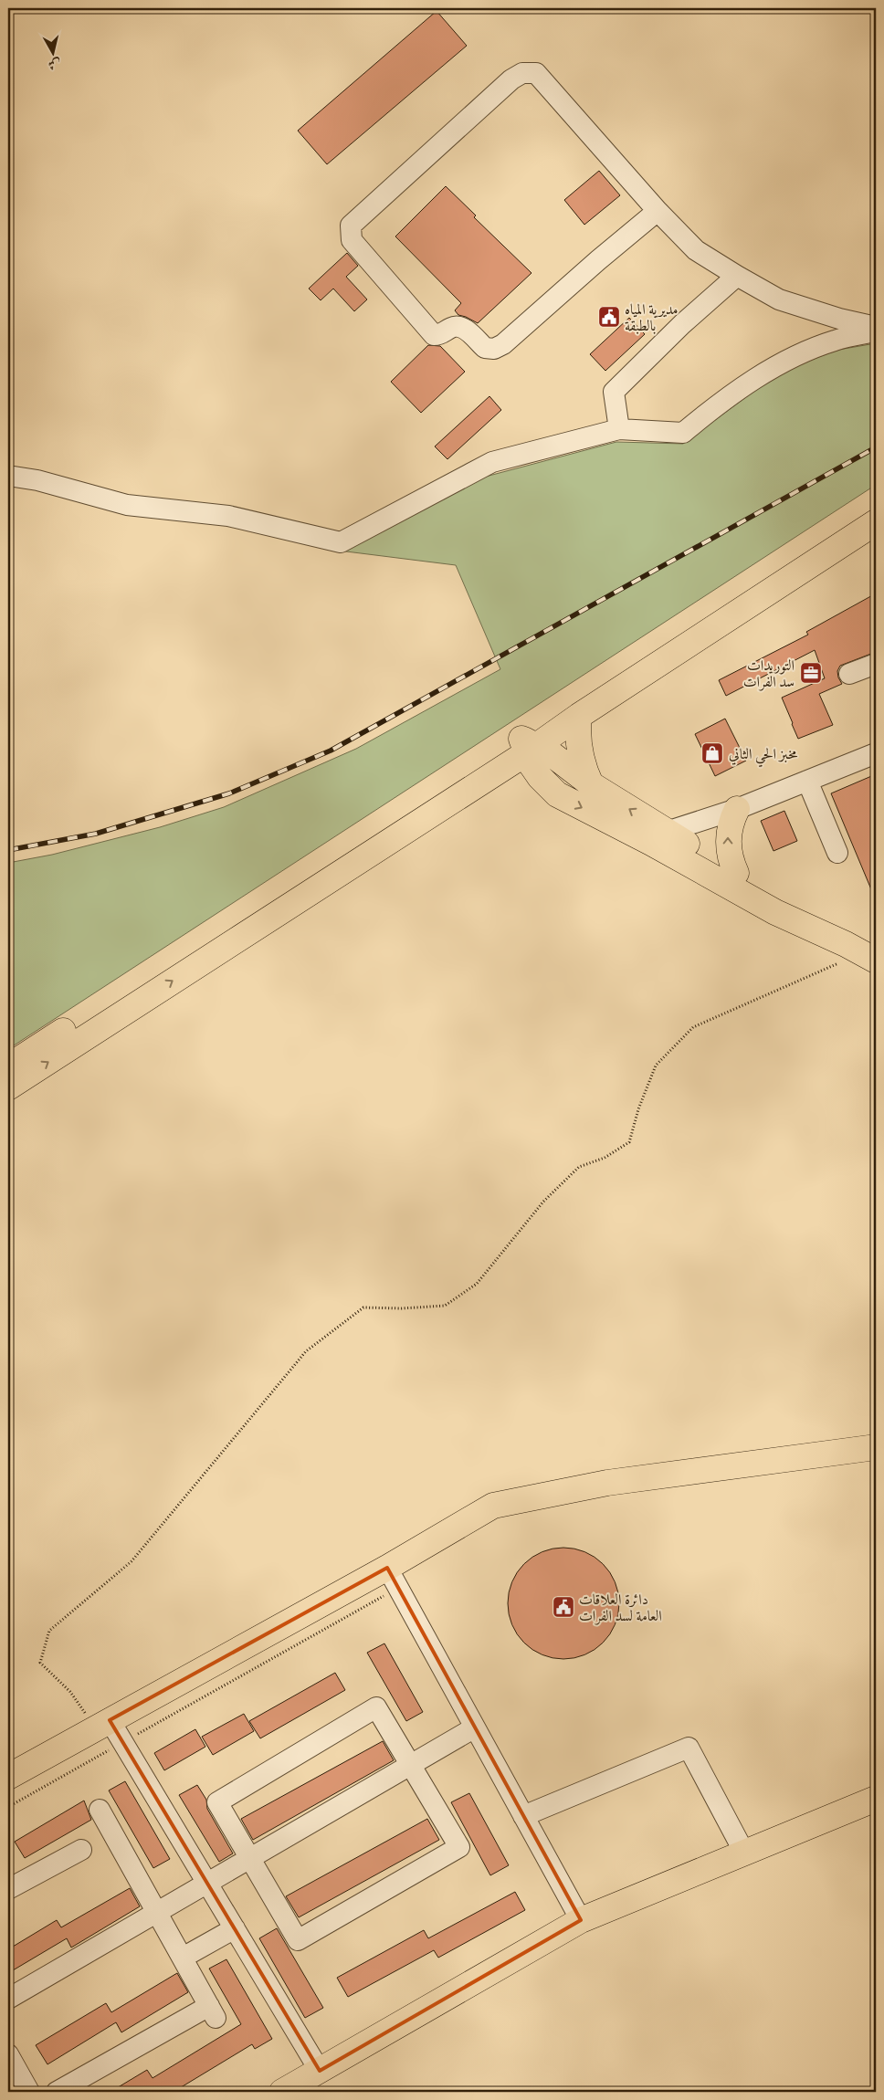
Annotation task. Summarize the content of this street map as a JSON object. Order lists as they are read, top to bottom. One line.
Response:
{"places":{"public building":["مديرية المياه بالطبقة","دائرة العلاقات العامة لسد الفرات"],"office":["التوريدات سد الفرات"],"shop":["مخبز الحي الثاني"]},"north":"bottom"}
